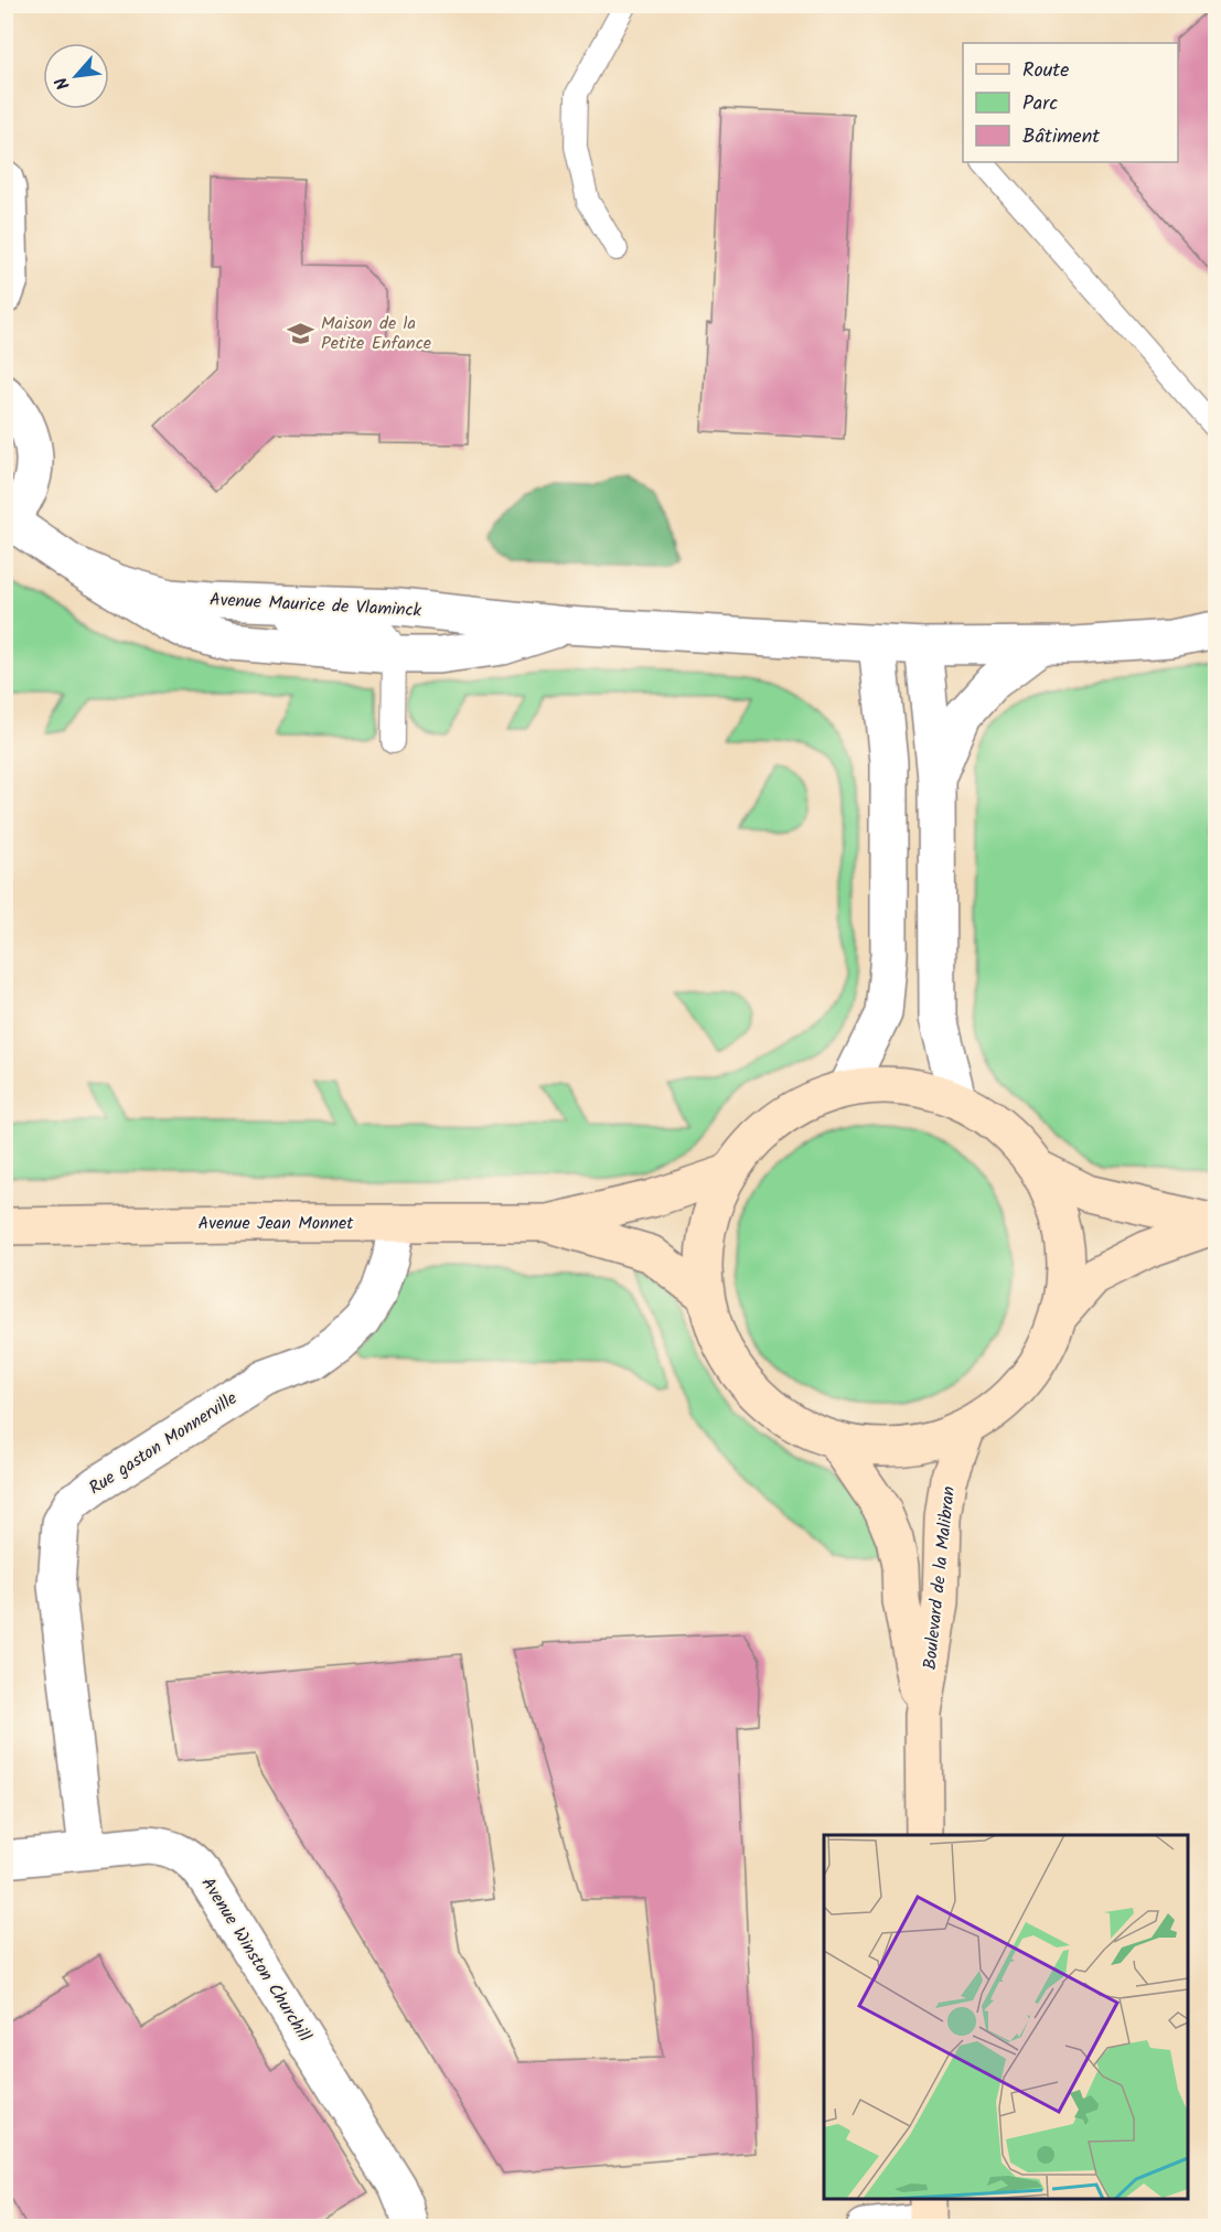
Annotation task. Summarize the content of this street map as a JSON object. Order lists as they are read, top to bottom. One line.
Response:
{"streets":{"main road":["Avenue Jean Monnet","Boulevard de la Malibran"],"street":["Avenue Maurice de Vlaminck","Rue gaston Monnerville","Avenue Winston Churchill"]},"crossings":[["Avenue Jean Monnet","Rue gaston Monnerville"],["Rue gaston Monnerville","Avenue Winston Churchill"]],"places":{"school or university":["Maison de la Petite Enfance"]},"legend":["Route","Parc","Bâtiment"],"north":"bottom left"}
